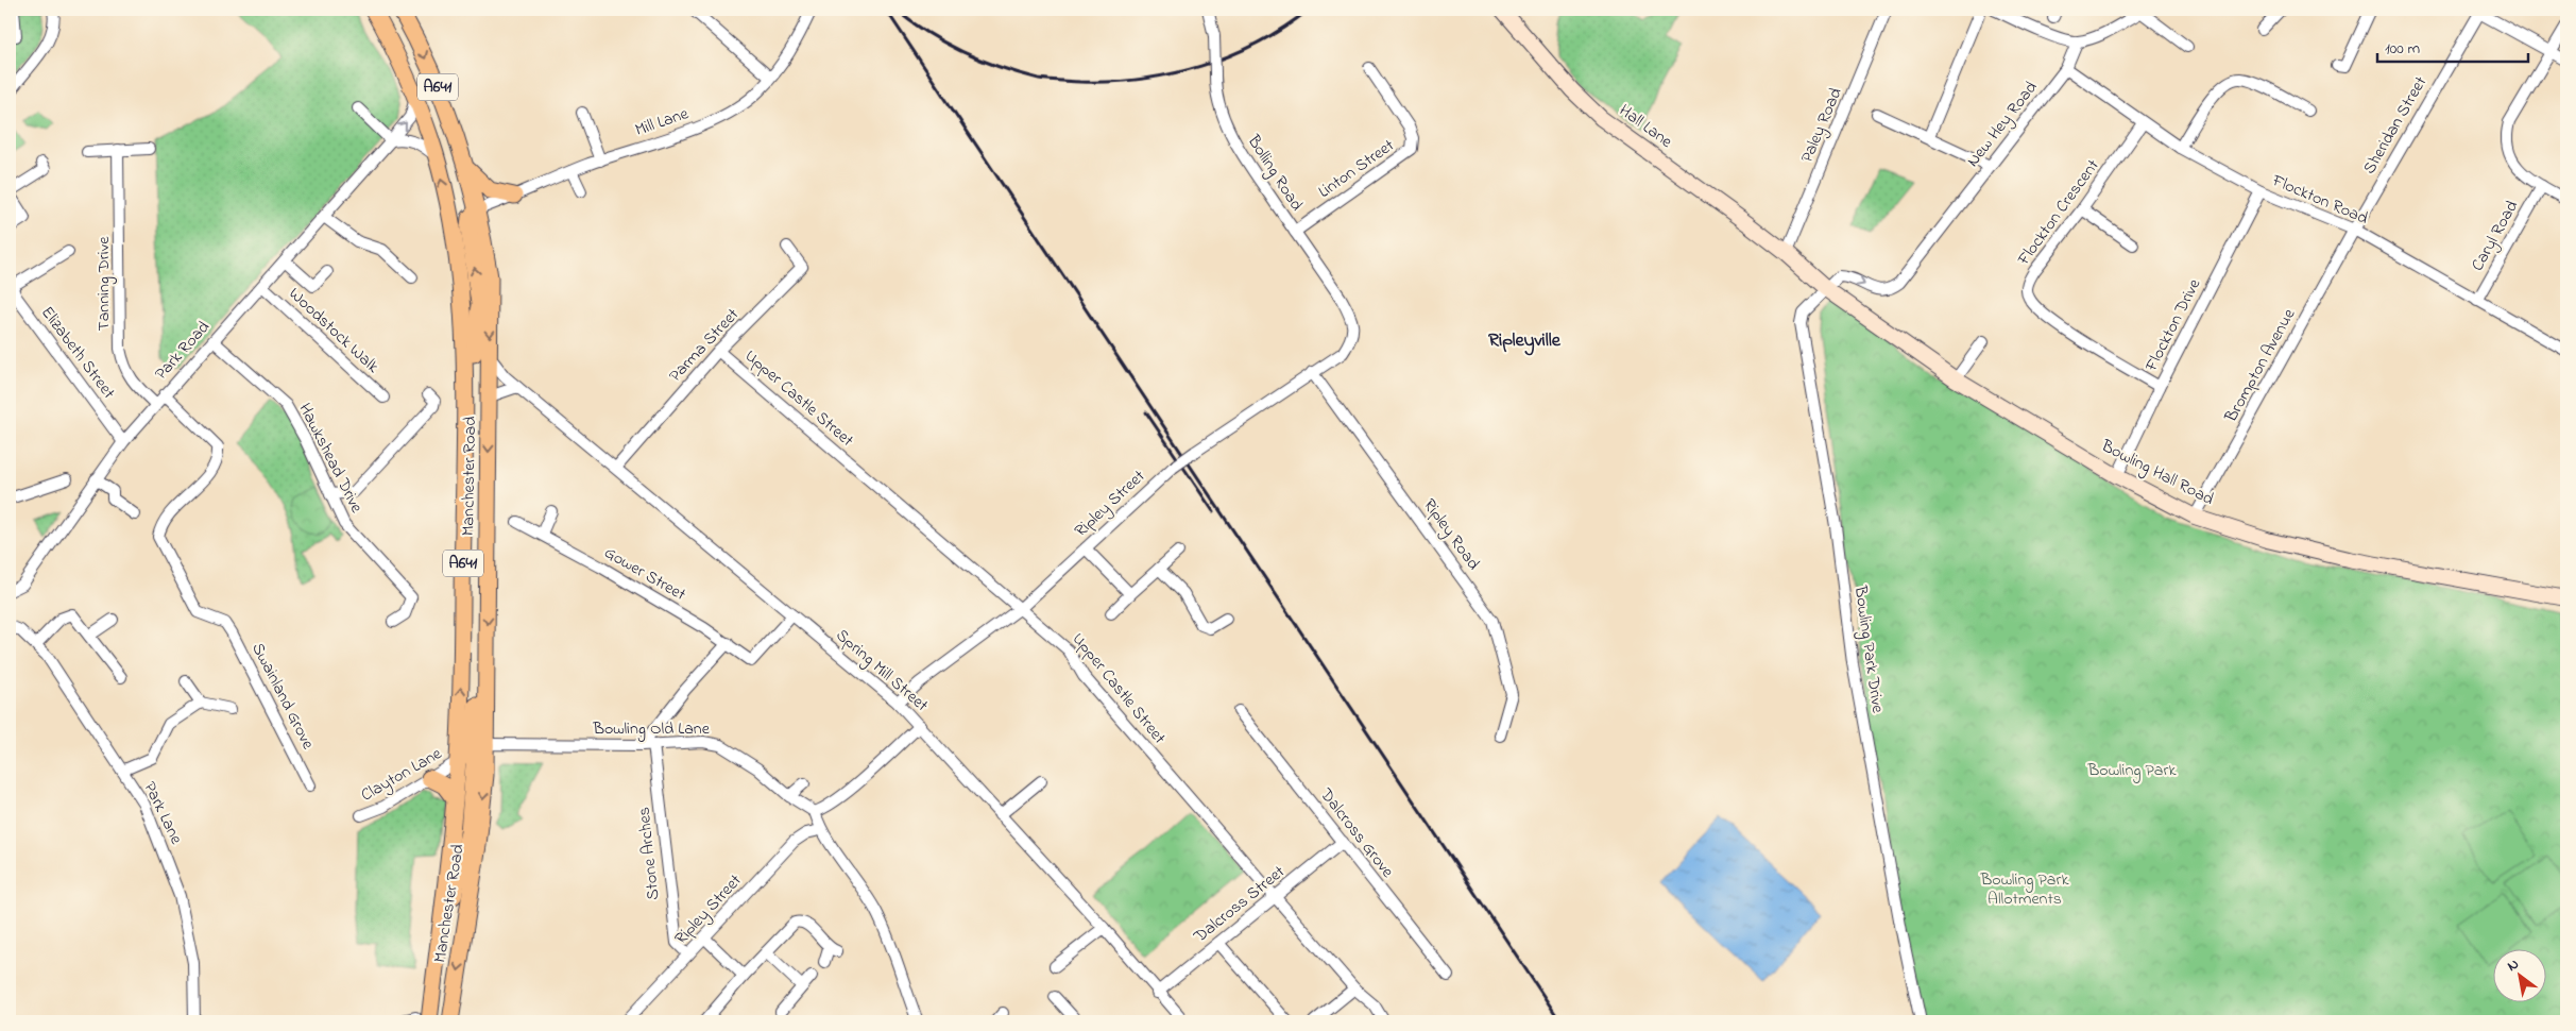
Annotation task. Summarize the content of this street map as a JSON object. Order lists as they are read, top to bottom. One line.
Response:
{"streets":{"main road":["A641","Manchester Road"],"street":["Mill Lane","New Hey Road","Paley Road","Sheridan Street","Hall Lane","Linton Street","Bolling Road","Flockton Road","Flockton Crescent","Caryl Road","Tanning Drive","Flockton Drive","Woodstock Walk","Parma Street","Park Road","Elizabeth Street","Brompton Avenue","Upper Castle Street","Hawkshead Drive","Bowling Hall Road","Ripley Street","Ripley Road","Gower Street","Bowling Park Drive","Spring Mill Street","Swainland Grove","Bowling Old Lane","Clayton Lane","Park Lane","Dalcross Grove","Stone Arches","Dalcross Street"]},"crossings":[["Mill Lane","Manchester Road"],["New Hey Road","Flockton Road"],["New Hey Road","Bowling Park Drive"],["Paley Road","Hall Lane"],["Paley Road","Bowling Hall Road"],["Sheridan Street","Flockton Road"],["Sheridan Street","Brompton Avenue"],["Hall Lane","Bowling Hall Road"],["Linton Street","Bolling Road"],["Bolling Road","Ripley Street"],["Flockton Road","Flockton Crescent"],["Flockton Road","Caryl Road"],["Flockton Road","Flockton Drive"],["Flockton Road","Brompton Avenue"],["Flockton Crescent","Flockton Drive"],["Tanning Drive","Park Road"],["Flockton Drive","Bowling Hall Road"],["Woodstock Walk","Park Road"],["Parma Street","Upper Castle Street"],["Parma Street","Spring Mill Street"],["Park Road","Elizabeth Street"],["Park Road","Hawkshead Drive"],["Park Road","Manchester Road"],["Park Road","Swainland Grove"],["Brompton Avenue","Bowling Hall Road"],["Upper Castle Street","Ripley Street"],["Upper Castle Street","Dalcross Street"],["Bowling Hall Road","Bowling Park Drive"],["Manchester Road","Spring Mill Street"],["Manchester Road","Bowling Old Lane"],["Manchester Road","Clayton Lane"],["Ripley Street","Ripley Road"],["Ripley Street","Spring Mill Street"],["Ripley Street","Stone Arches"],["Gower Street","Spring Mill Street"],["Spring Mill Street","Dalcross Street"],["Bowling Old Lane","Clayton Lane"],["Bowling Old Lane","Stone Arches"],["Dalcross Grove","Dalcross Street"]],"districts":["Ripleyville"],"parks":["Bowling Park","Bowling Park Allotments"],"scale_bar":"100 m","north":"top left"}
